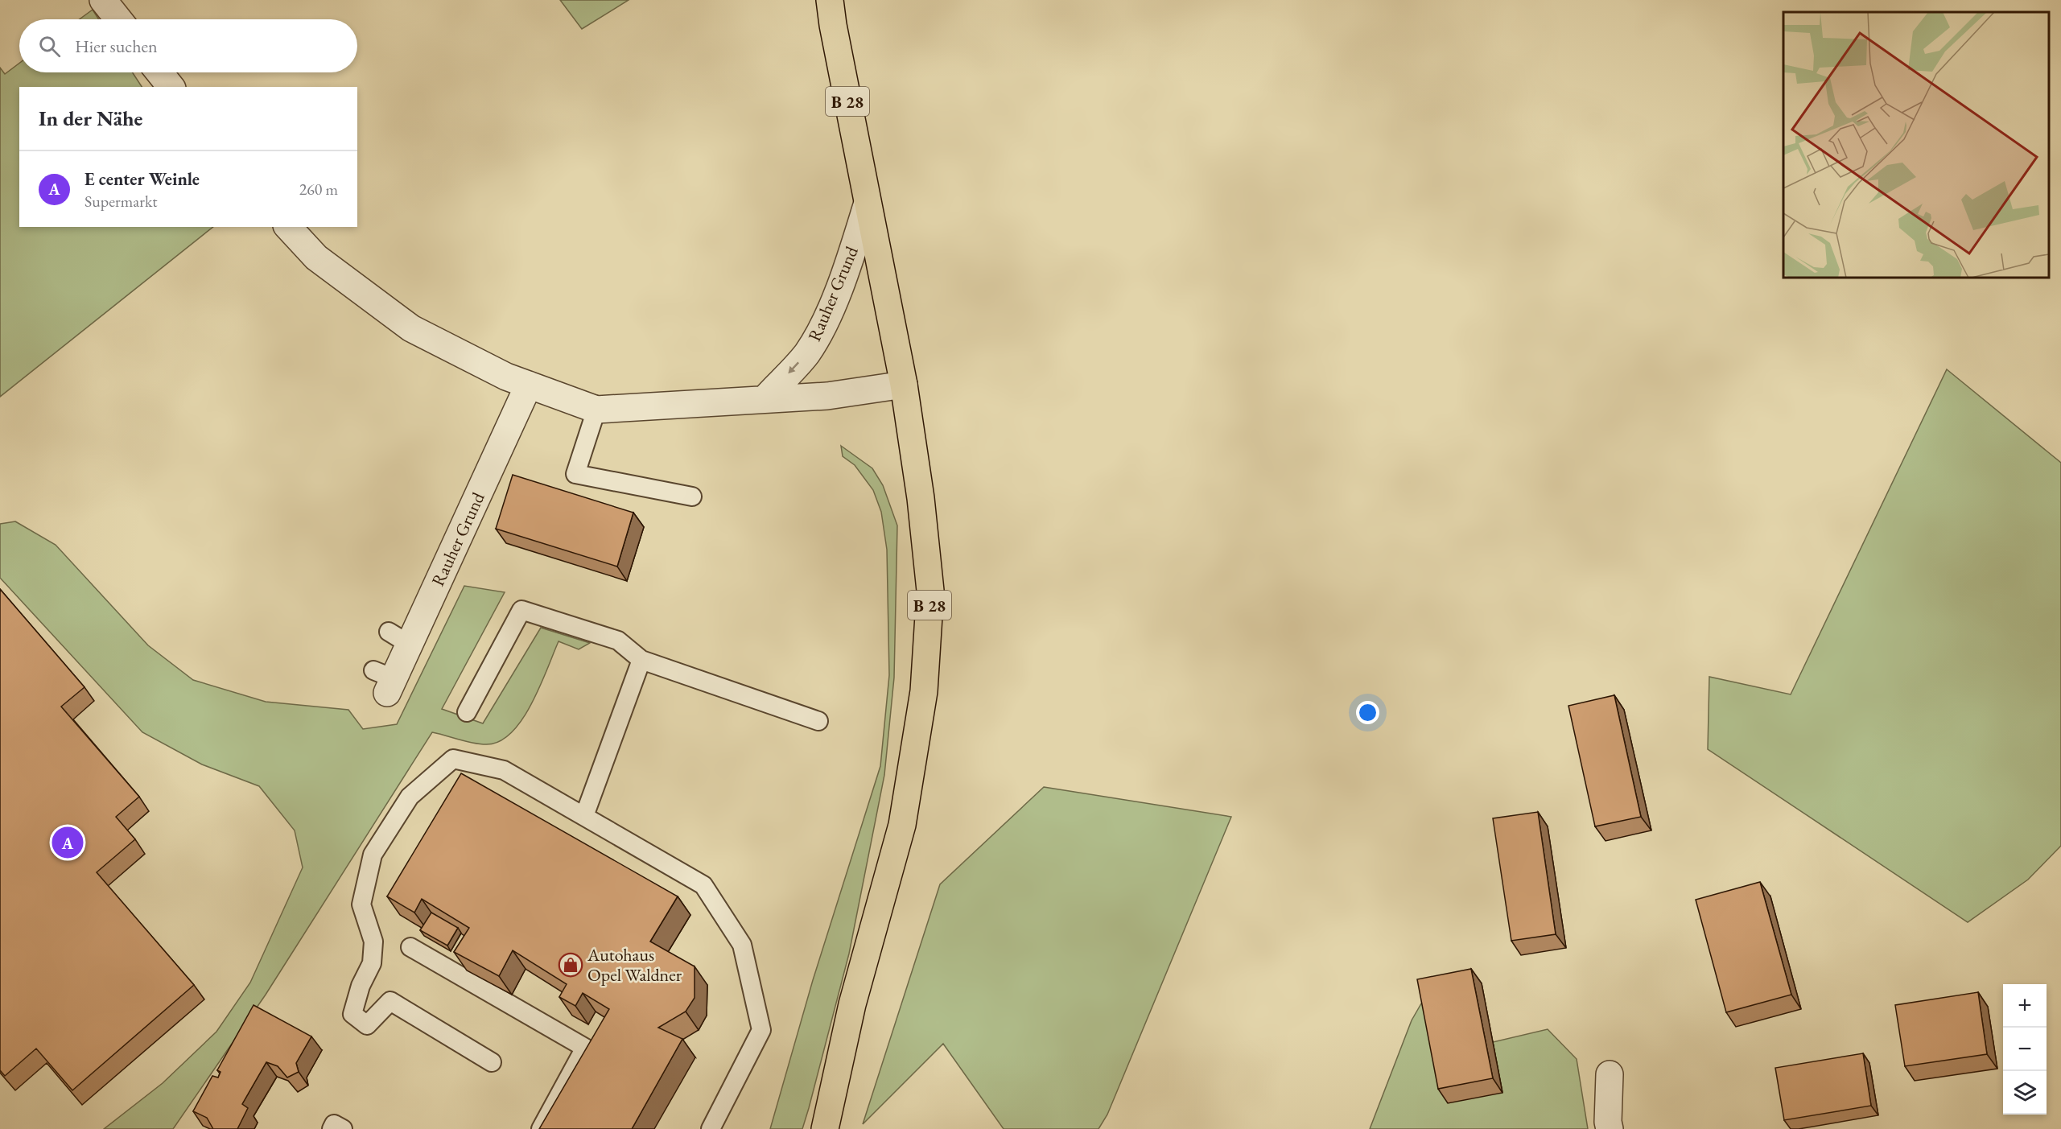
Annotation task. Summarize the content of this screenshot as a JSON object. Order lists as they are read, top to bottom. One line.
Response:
{"streets":{"main road":["B 28"],"street":["Rauher Grund"]},"crossings":[["B 28","Rauher Grund"]],"one_way":["Rauher Grund"],"places":{"shop":["Autohaus Opel Waldner"]},"page":{"search":"Hier suchen","heading":"In der Nähe","list":[{"mark":"A","name":"E center Weinle","note":"Supermarkt","value":"260 m"}],"pins":"A","map_buttons":["+","−"]}}
